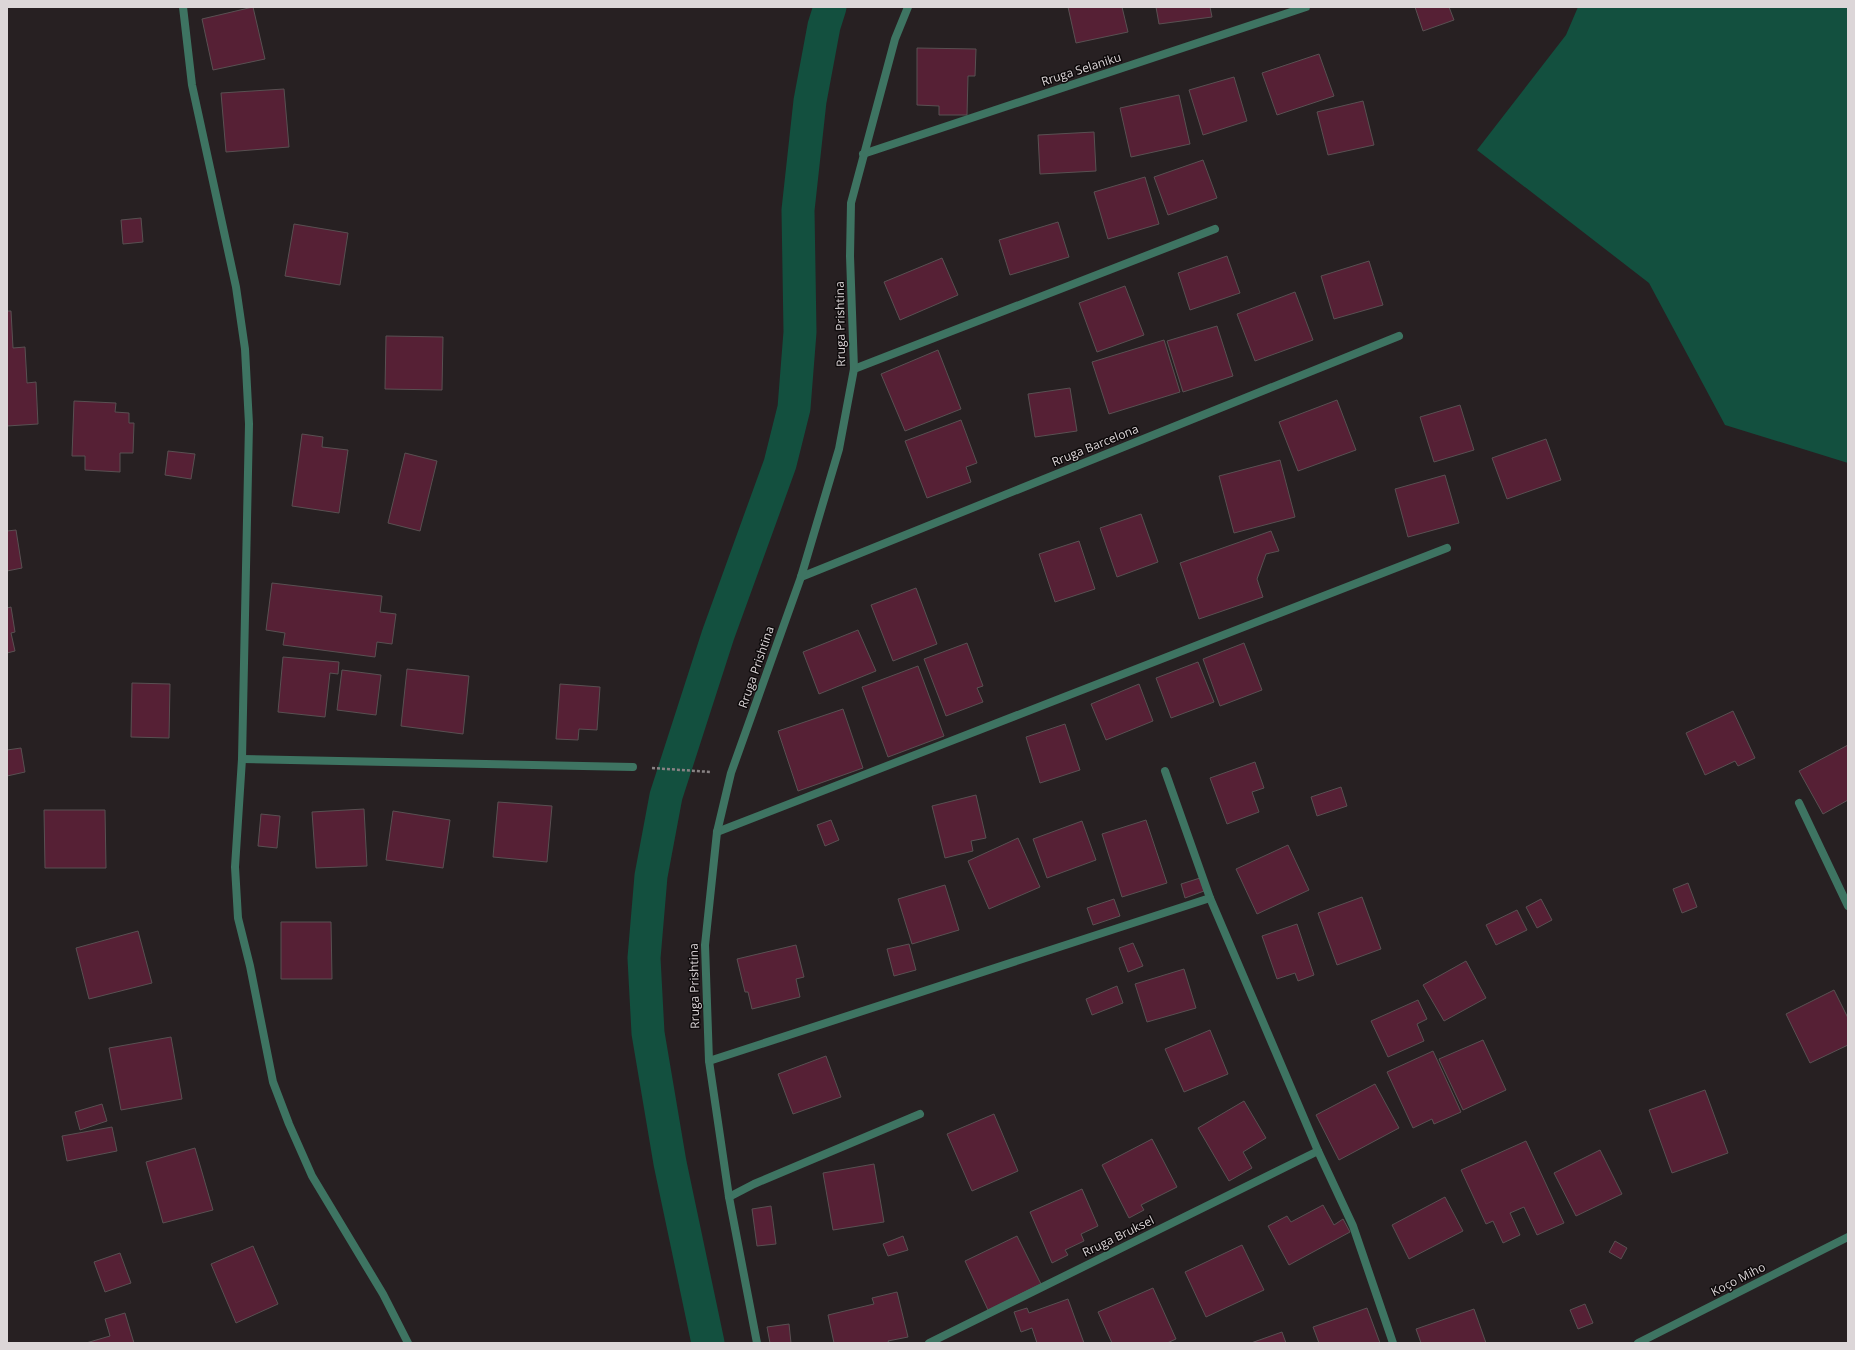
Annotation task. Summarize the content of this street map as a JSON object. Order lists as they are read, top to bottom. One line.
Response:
{"streets":{"street":["Rruga Selaniku","Rruga Prishtina","Rruga Barcelona","Rruga Bruksel","Koço Miho"]},"crossings":[["Rruga Selaniku","Rruga Prishtina"],["Rruga Prishtina","Rruga Barcelona"]]}
